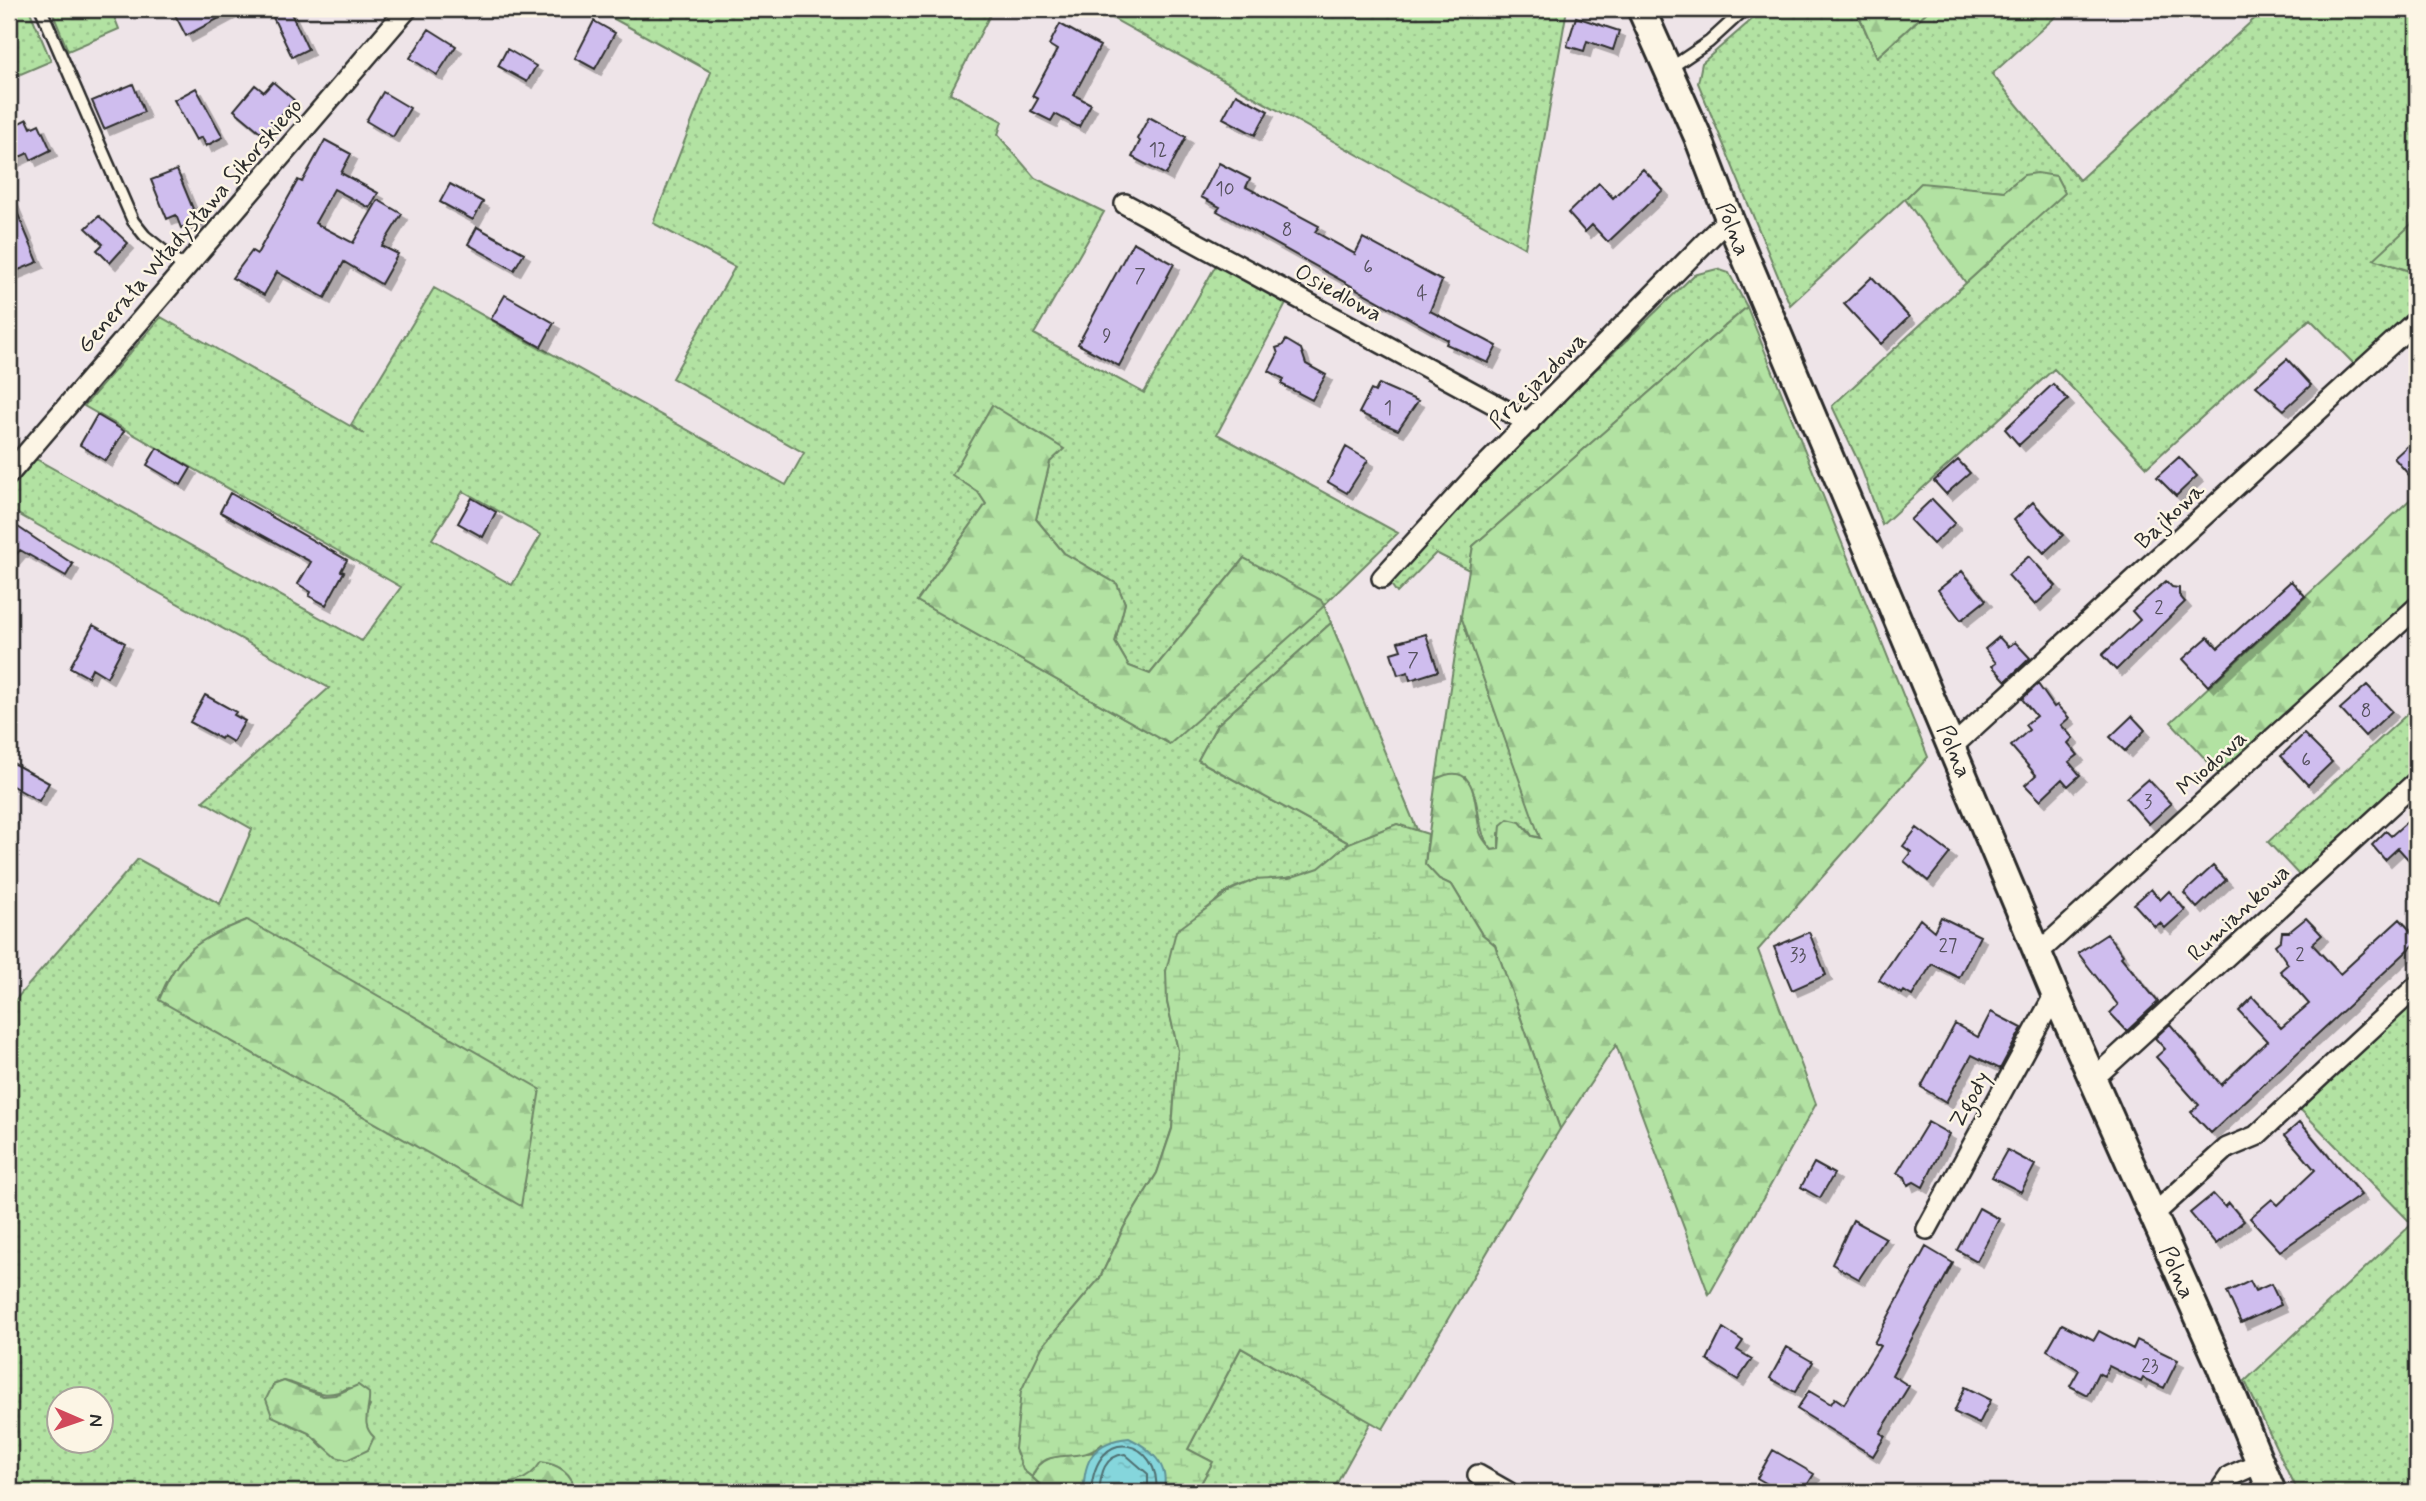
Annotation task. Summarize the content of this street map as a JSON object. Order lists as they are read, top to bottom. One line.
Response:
{"streets":{"street":["Generała Władysława Sikorskiego","Polna","Osiedlowa","Przejazdowa","Bajkowa","Miodowa","Rumiankowa","Zgody"]},"crossings":[["Polna","Przejazdowa"],["Polna","Bajkowa"],["Polna","Miodowa"],["Polna","Rumiankowa"],["Polna","Zgody"],["Osiedlowa","Przejazdowa"]],"house_numbers":["12","10","8","6","7","4","9","1","2","7","8","6","3","27","33","2","23"],"north":"right"}
